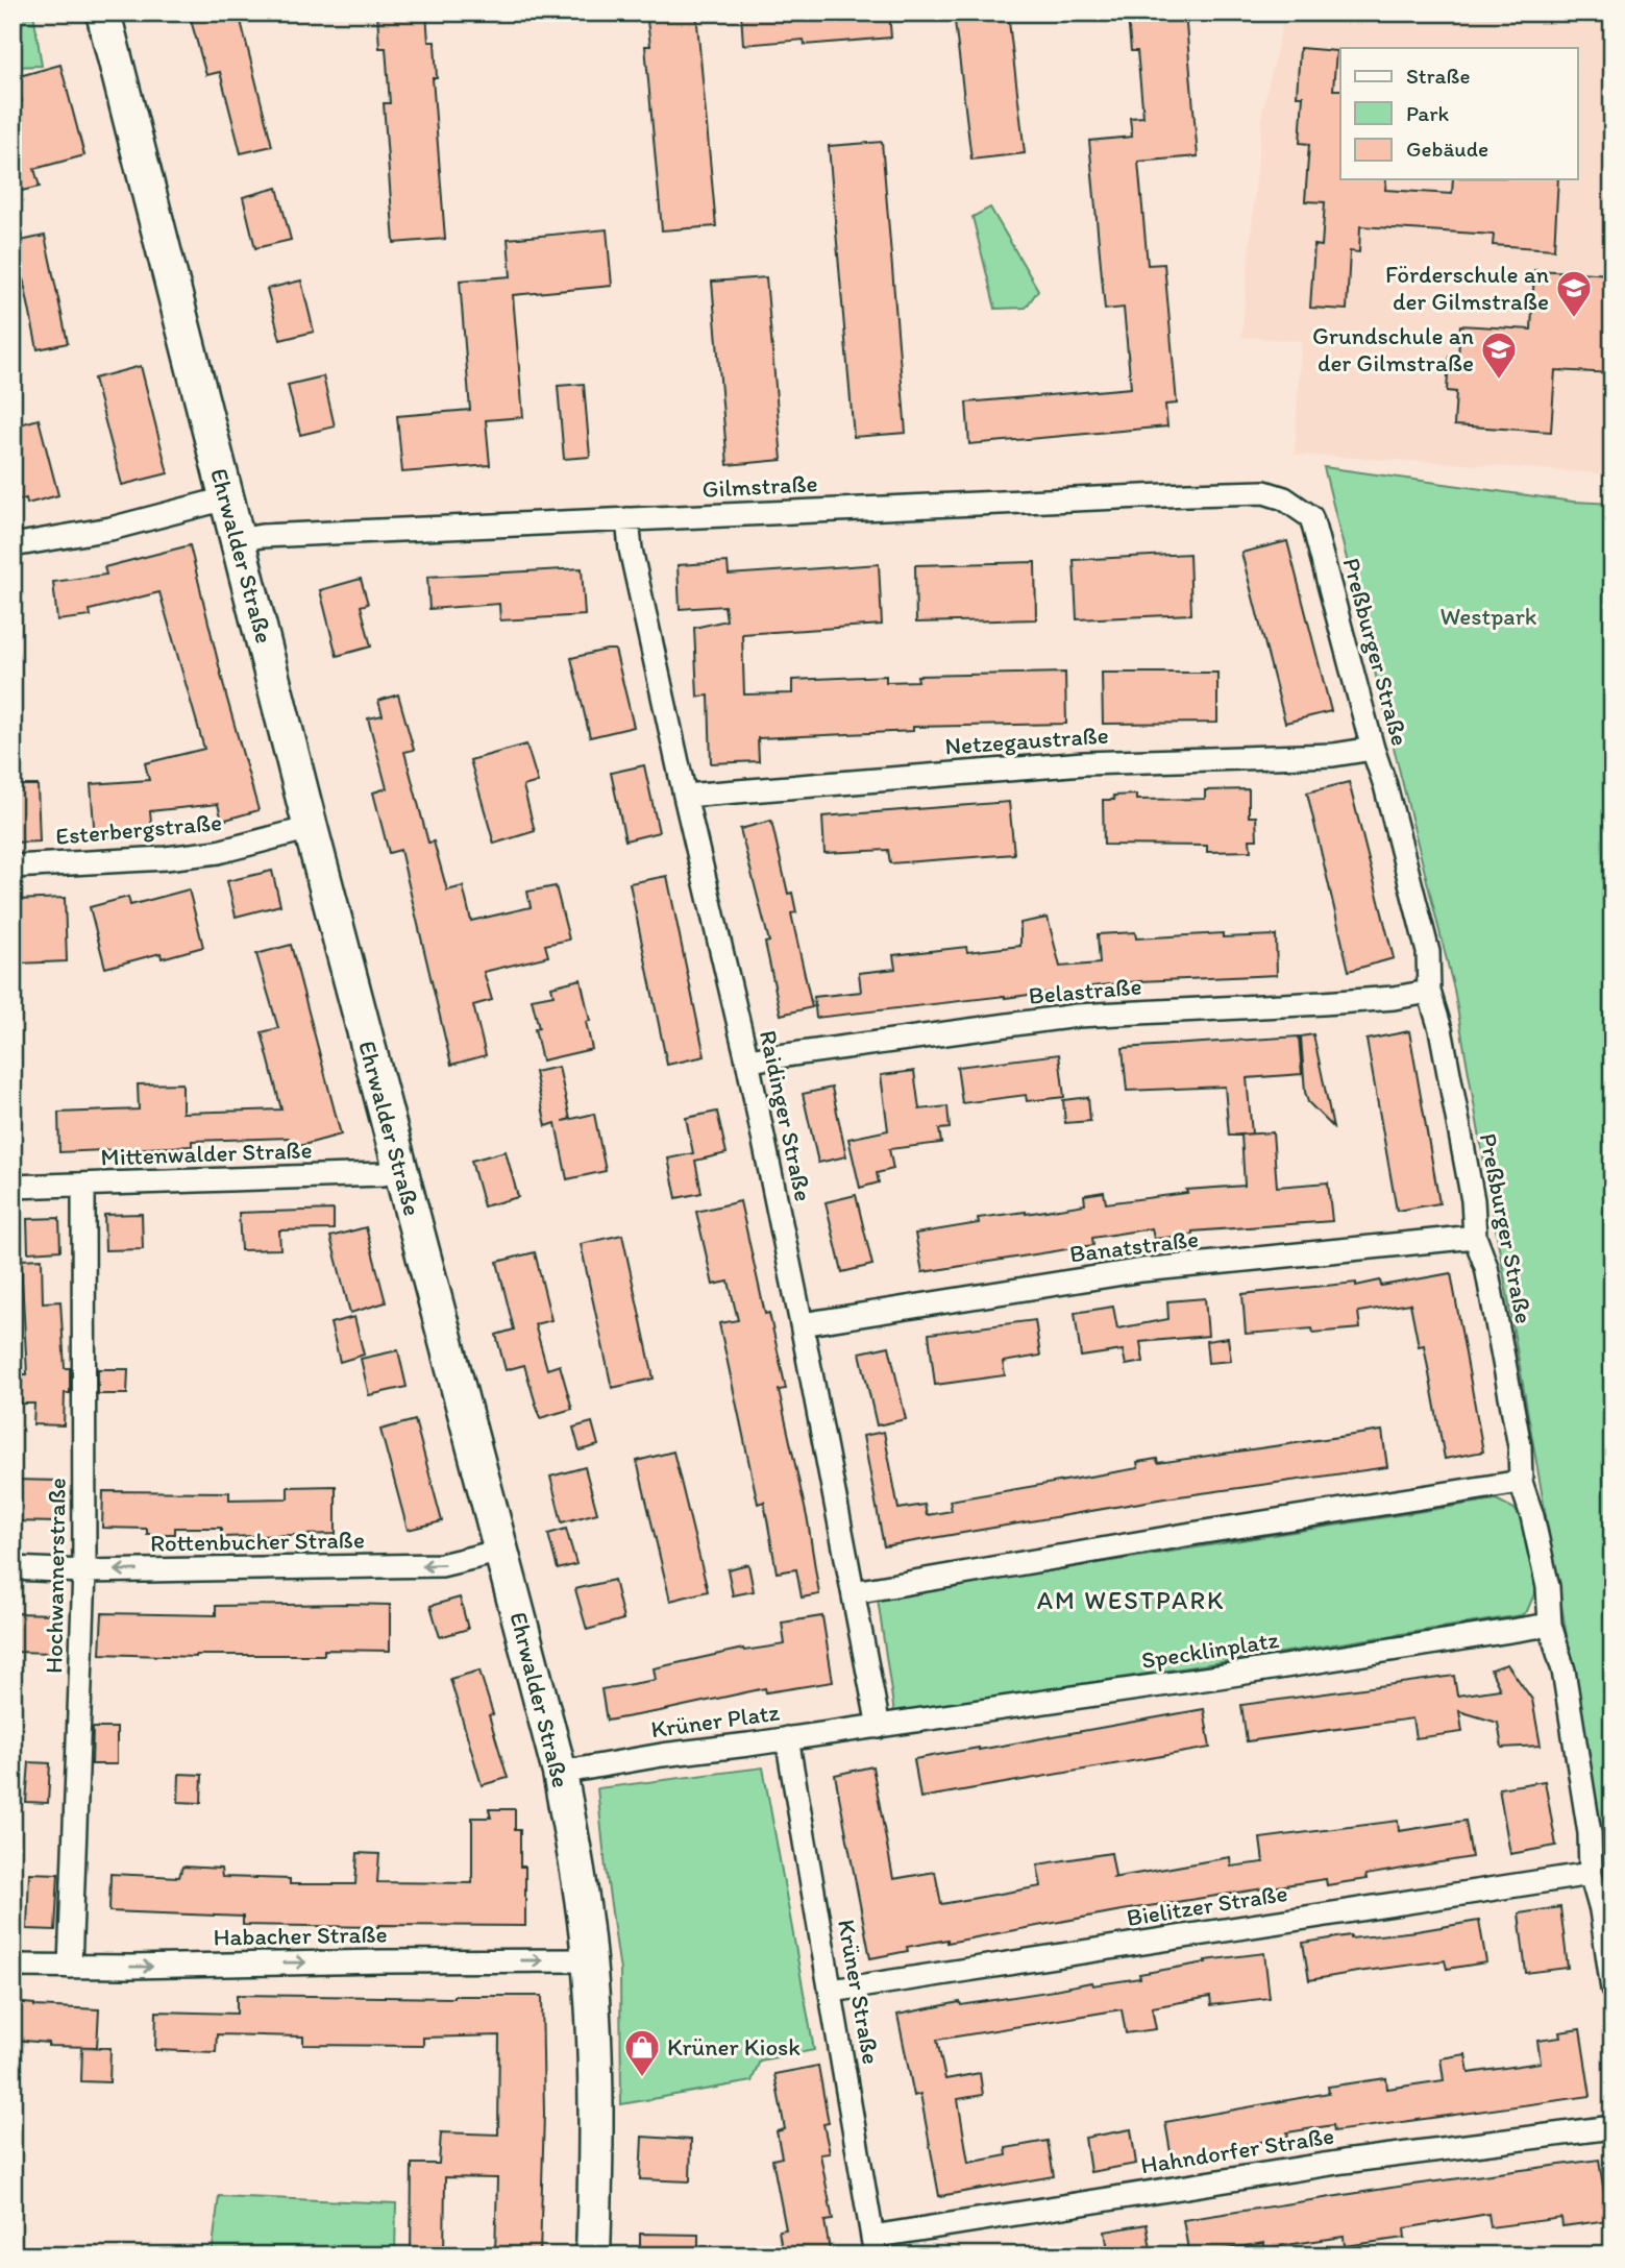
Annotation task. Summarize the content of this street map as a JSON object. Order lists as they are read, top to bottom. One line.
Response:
{"streets":{"street":["Gilmstraße","Ehrwalder Straße","Preßburger Straße","Netzegaustraße","Esterbergstraße","Belastraße","Raidinger Straße","Mittenwalder Straße","Banatstraße","Rottenbucher Straße","Hochwannerstraße","Specklinplatz","Krüner Platz","Bielitzer Straße","Habacher Straße","Krüner Straße","Hahndorfer Straße"]},"crossings":[["Gilmstraße","Ehrwalder Straße"],["Gilmstraße","Preßburger Straße"],["Gilmstraße","Raidinger Straße"],["Ehrwalder Straße","Esterbergstraße"],["Ehrwalder Straße","Mittenwalder Straße"],["Ehrwalder Straße","Rottenbucher Straße"],["Ehrwalder Straße","Krüner Platz"],["Ehrwalder Straße","Habacher Straße"],["Preßburger Straße","Netzegaustraße"],["Preßburger Straße","Belastraße"],["Preßburger Straße","Banatstraße"],["Preßburger Straße","Specklinplatz"],["Preßburger Straße","Bielitzer Straße"],["Netzegaustraße","Raidinger Straße"],["Belastraße","Raidinger Straße"],["Raidinger Straße","Banatstraße"],["Raidinger Straße","Specklinplatz"],["Raidinger Straße","Krüner Platz"],["Mittenwalder Straße","Hochwannerstraße"],["Rottenbucher Straße","Hochwannerstraße"],["Hochwannerstraße","Habacher Straße"],["Specklinplatz","Krüner Platz"],["Krüner Platz","Krüner Straße"],["Bielitzer Straße","Krüner Straße"],["Krüner Straße","Hahndorfer Straße"]],"one_way":["Rottenbucher Straße","Habacher Straße"],"districts":["AM WESTPARK"],"parks":["Westpark"],"places":{"school or university":["Förderschule an der Gilmstraße","Grundschule an der Gilmstraße"],"shop":["Krüner Kiosk"]},"legend":["Straße","Park","Gebäude"]}
